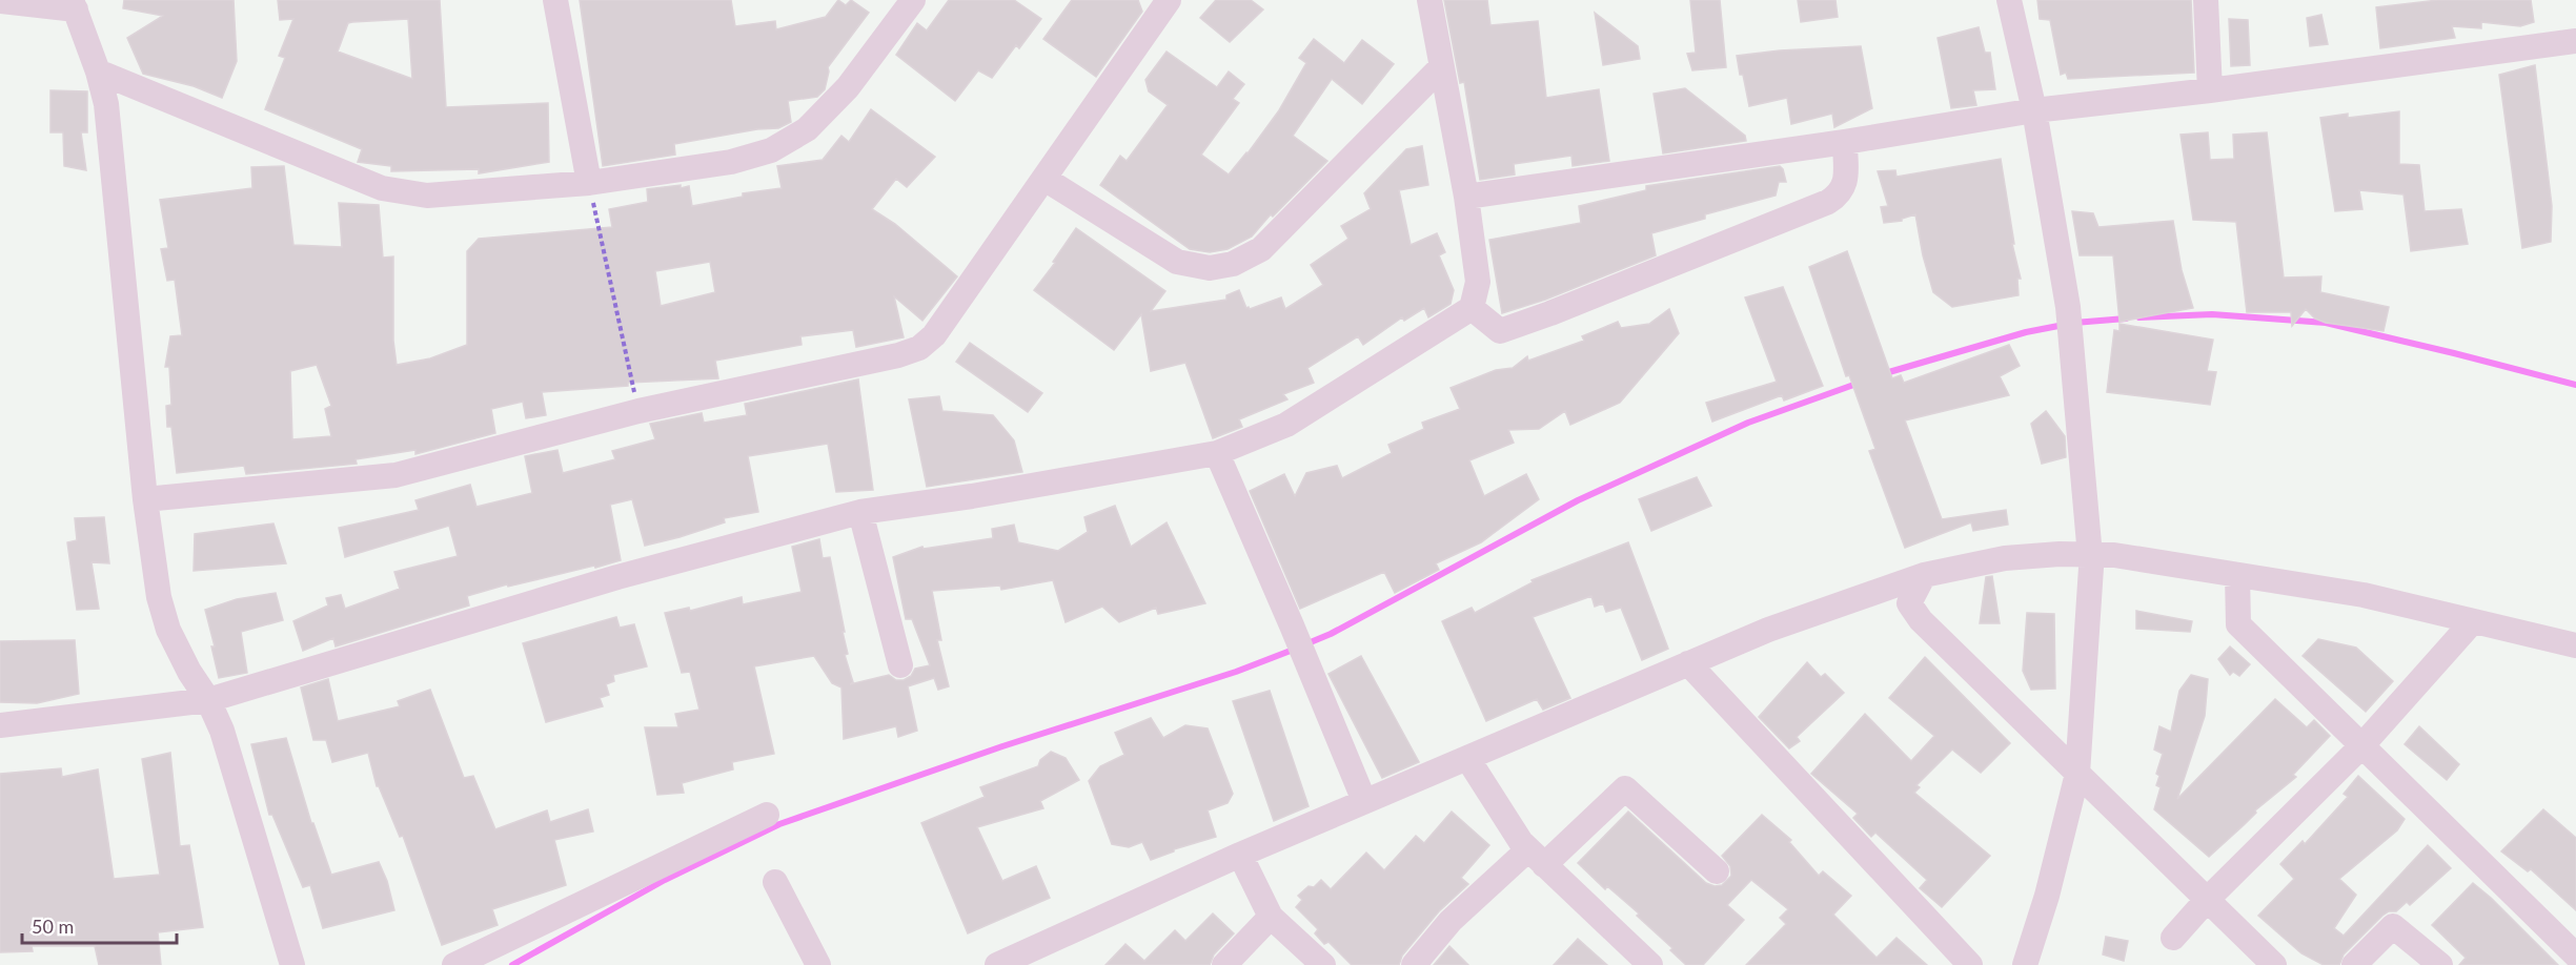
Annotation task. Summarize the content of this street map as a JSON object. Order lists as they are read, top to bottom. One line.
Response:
{"scale_bar":"50 m"}
